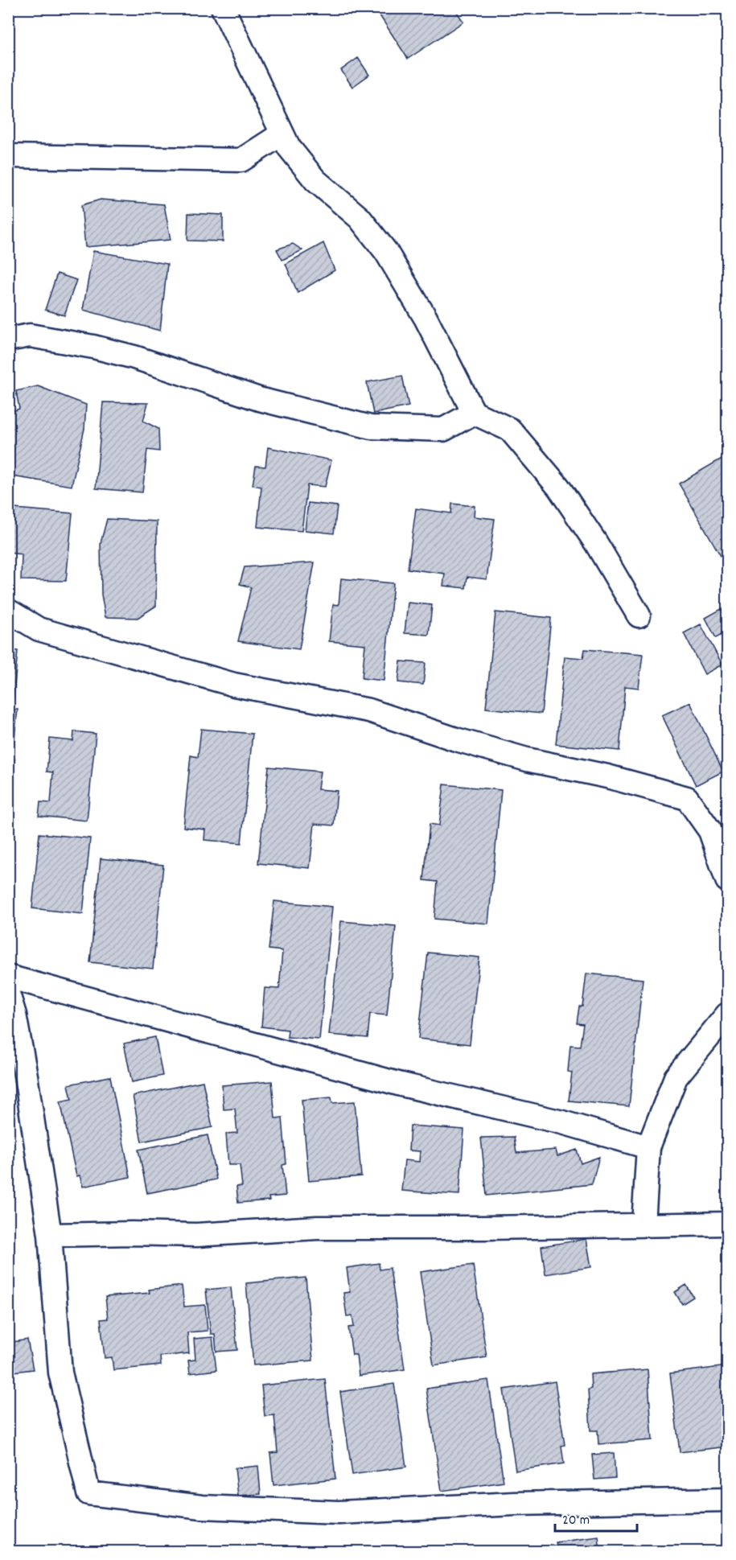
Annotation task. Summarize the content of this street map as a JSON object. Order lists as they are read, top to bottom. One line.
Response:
{"scale_bar":"20 m"}
